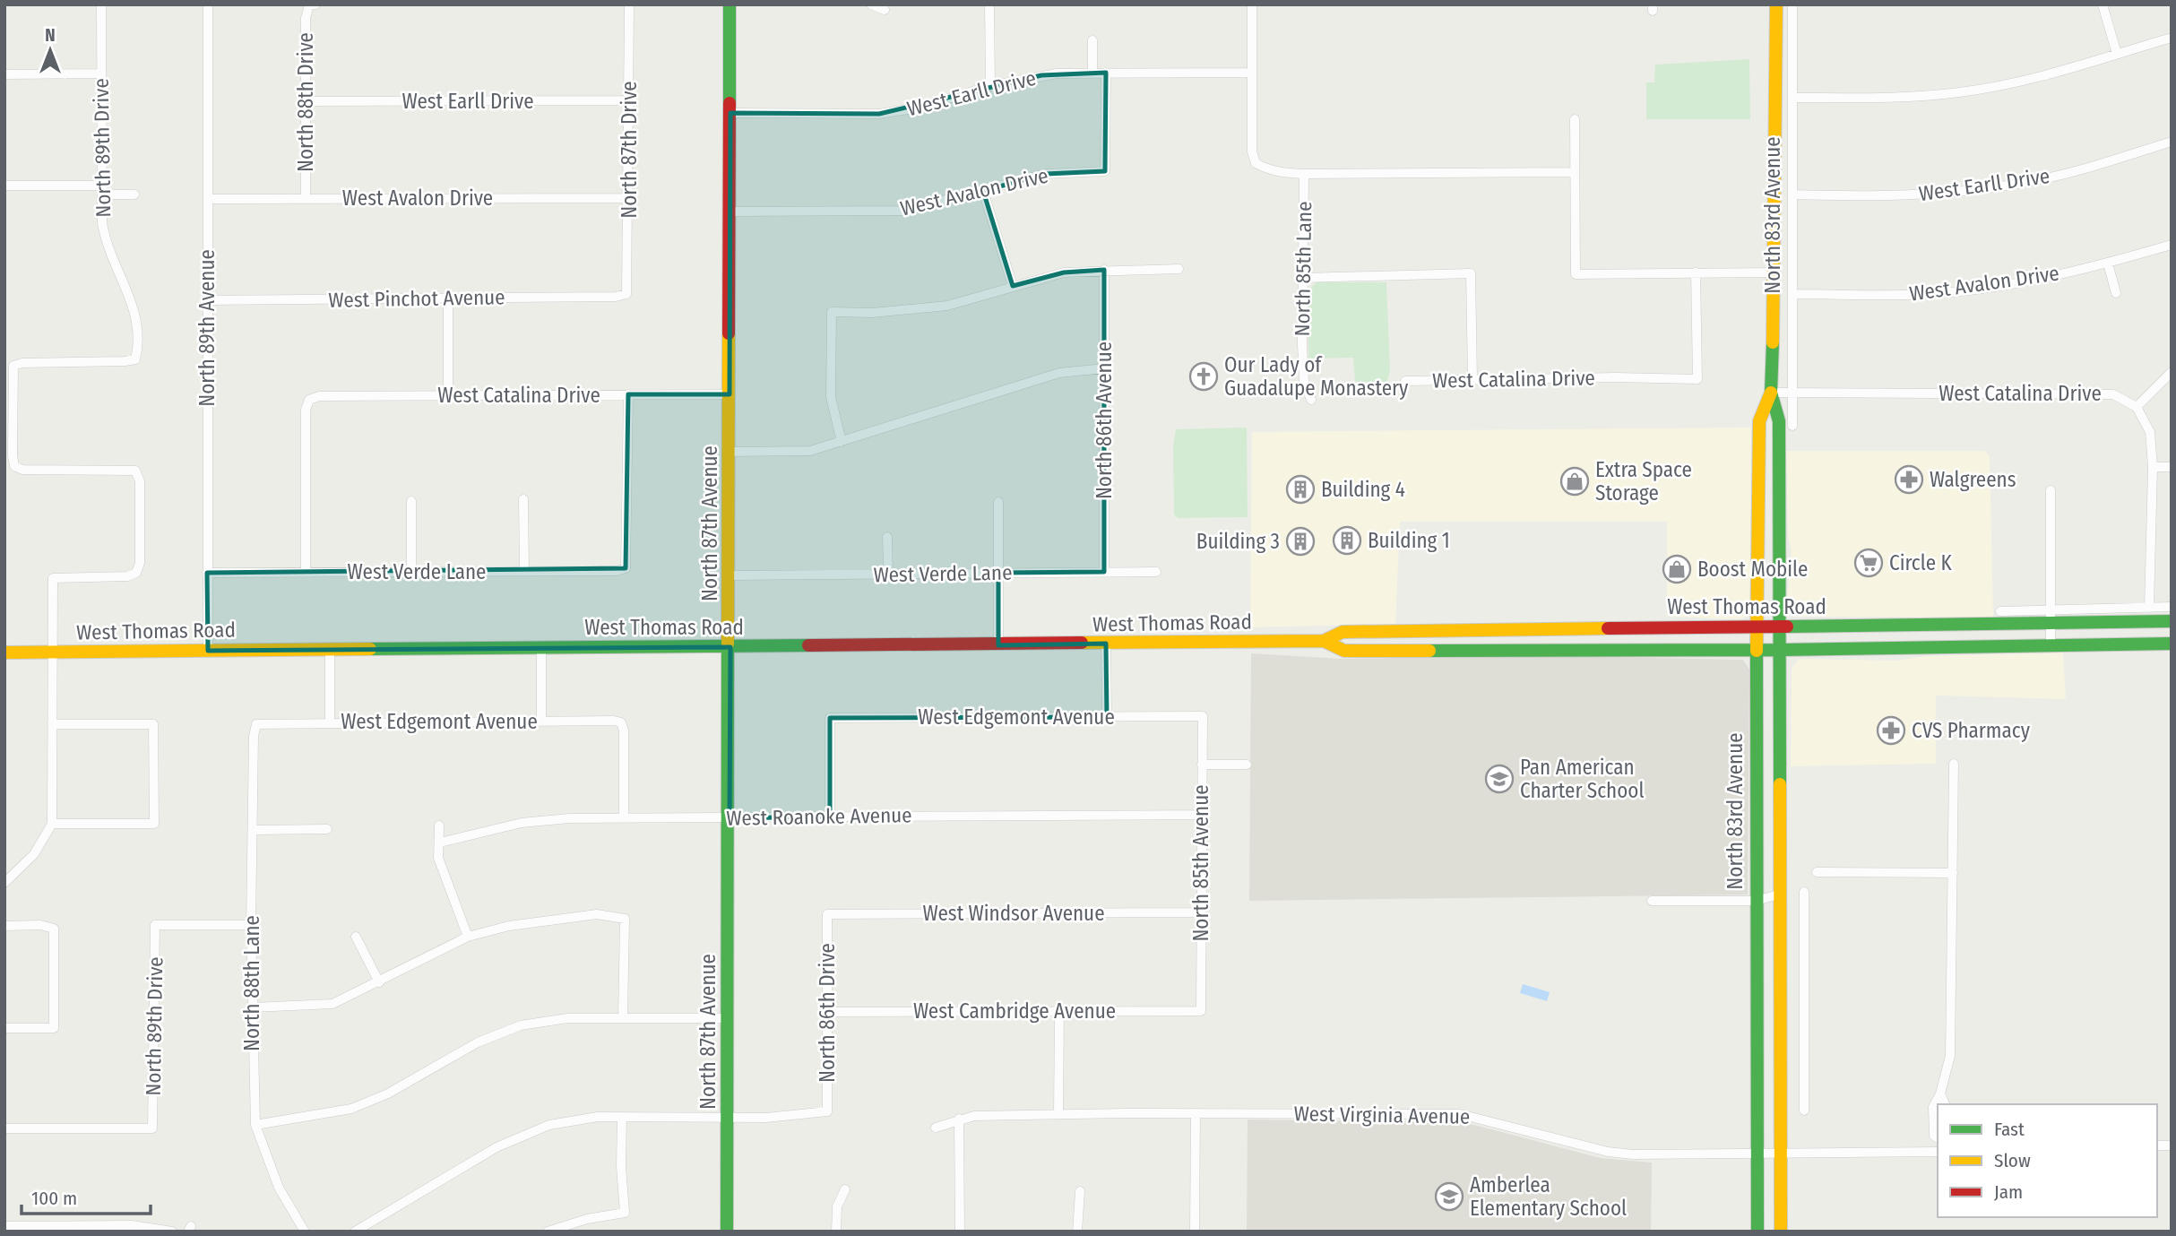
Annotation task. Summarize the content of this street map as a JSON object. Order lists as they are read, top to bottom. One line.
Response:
{"streets":{"main road":["North 83rd Avenue","North 87th Avenue","West Thomas Road"],"street":["West Earll Drive","North 88th Drive","North 89th Drive","North 87th Drive","West Avalon Drive","North 85th Lane","West Pinchot Avenue","North 89th Avenue","West Catalina Drive","North 86th Avenue","West Verde Lane","West Edgemont Avenue","West Roanoke Avenue","North 85th Avenue","West Windsor Avenue","North 88th Lane","West Cambridge Avenue","North 86th Drive","West Virginia Avenue"]},"crossings":[["West Earll Drive","North 88th Drive"],["West Earll Drive","North 87th Drive"],["West Earll Drive","West Avalon Drive"],["West Earll Drive","North 83rd Avenue"],["West Earll Drive","North 87th Avenue"],["North 88th Drive","West Avalon Drive"],["North 89th Drive","West Thomas Road"],["North 89th Drive","North 88th Lane"],["North 87th Drive","West Avalon Drive"],["North 87th Drive","West Pinchot Avenue"],["West Avalon Drive","North 83rd Avenue"],["West Avalon Drive","North 89th Avenue"],["West Avalon Drive","North 87th Avenue"],["North 83rd Avenue","West Catalina Drive"],["North 83rd Avenue","West Thomas Road"],["North 83rd Avenue","West Virginia Avenue"],["West Pinchot Avenue","North 89th Avenue"],["North 89th Avenue","West Verde Lane"],["North 89th Avenue","West Thomas Road"],["West Catalina Drive","North 87th Avenue"],["West Catalina Drive","West Verde Lane"],["North 86th Avenue","West Verde Lane"],["North 87th Avenue","West Verde Lane"],["North 87th Avenue","West Thomas Road"],["North 87th Avenue","West Roanoke Avenue"],["North 87th Avenue","North 86th Drive"],["West Edgemont Avenue","West Roanoke Avenue"],["West Edgemont Avenue","North 85th Avenue"],["West Edgemont Avenue","North 88th Lane"],["West Roanoke Avenue","North 85th Avenue"],["North 85th Avenue","West Windsor Avenue"],["North 85th Avenue","West Cambridge Avenue"],["West Windsor Avenue","North 86th Drive"],["West Cambridge Avenue","North 86th Drive"]],"places":{"church":["Our Lady of Guadalupe Monastery"],"pharmacy":["Walgreens","CVS Pharmacy"],"shop":["Extra Space Storage","Boost Mobile"],"building":["Building 4","Building 1","Building 3"],"supermarket":["Circle K"],"school or university":["Pan American Charter School","Amberlea Elementary School"]},"legend":["Fast","Slow","Jam"],"scale_bar":"100 m","north":"top"}
